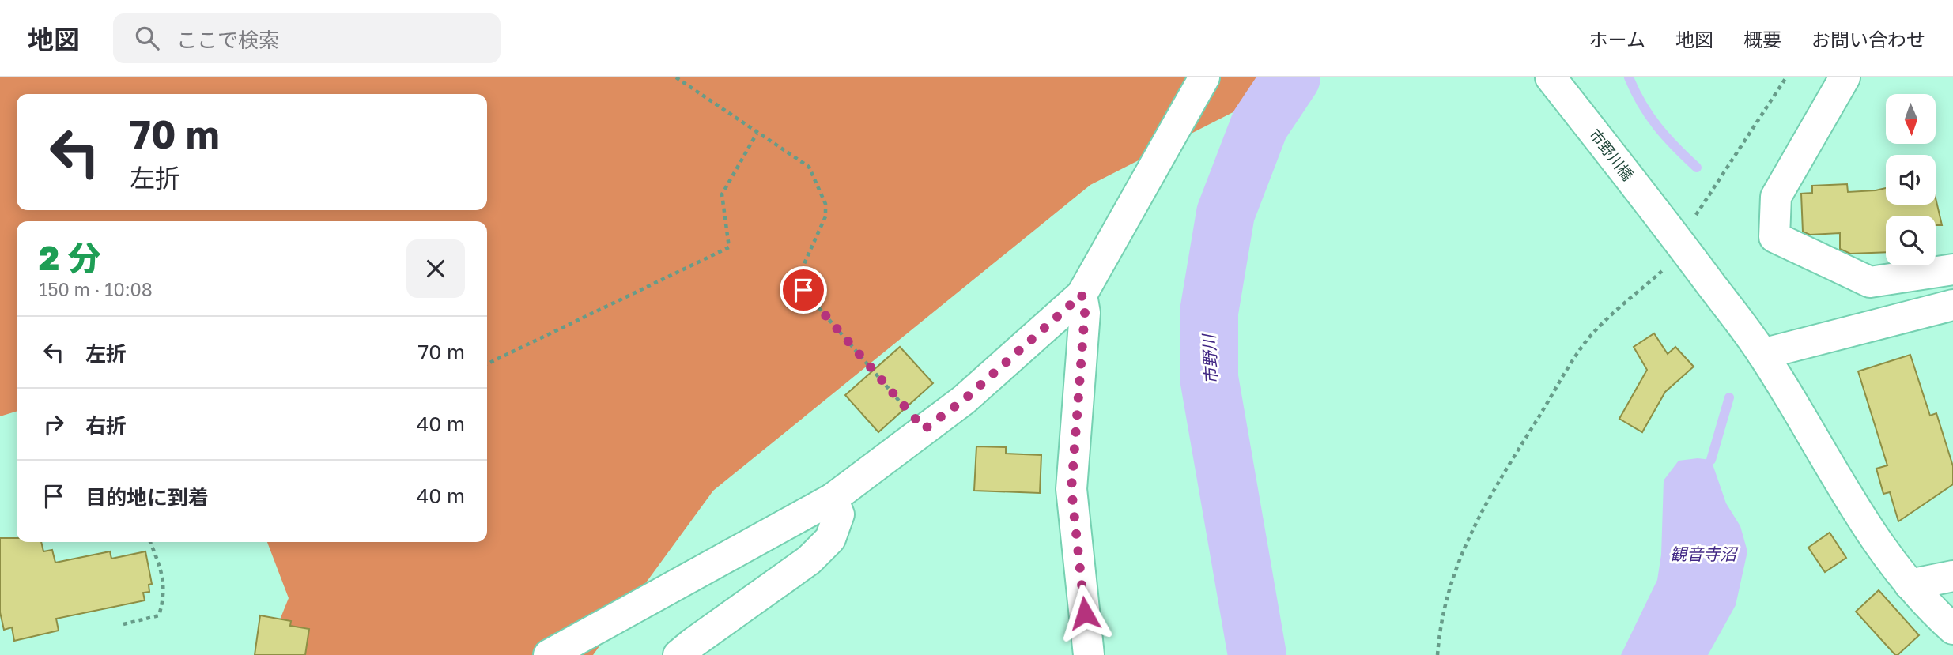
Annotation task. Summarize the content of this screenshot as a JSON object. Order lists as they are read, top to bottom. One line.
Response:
{"streets":{"street":["市野川橋"]},"water":["市野川","観音寺沼"],"north":"bottom","page":{"header":"地図","search":"ここで検索","nav":["ホーム","地図","概要","お問い合わせ"],"turn":["70 m","左折"],"heading":["2 分","150 m · 10:08"],"list":[{"name":"左折","value":"70 m"},{"name":"右折","value":"40 m"},{"name":"目的地に到着","value":"40 m"}]}}
